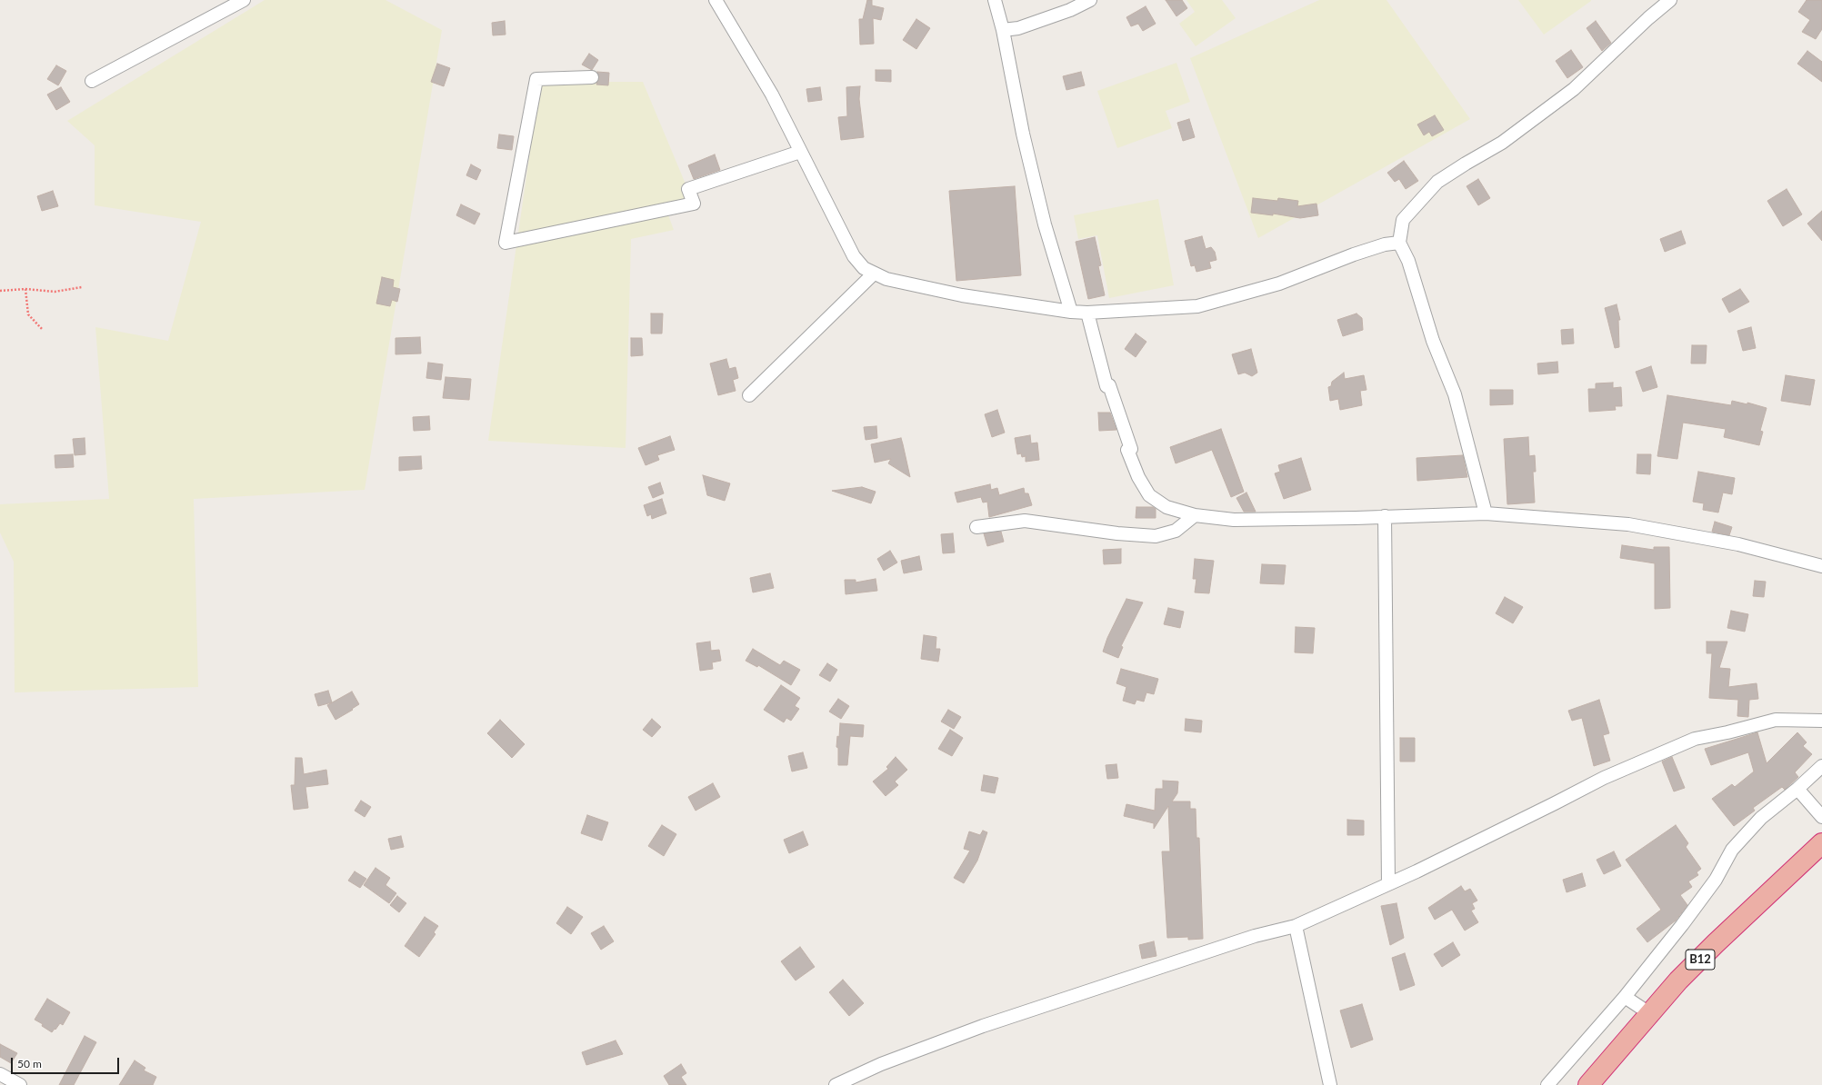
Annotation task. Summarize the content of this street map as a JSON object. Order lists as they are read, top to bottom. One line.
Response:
{"streets":{"highway":["B12"]},"scale_bar":"50 m"}
